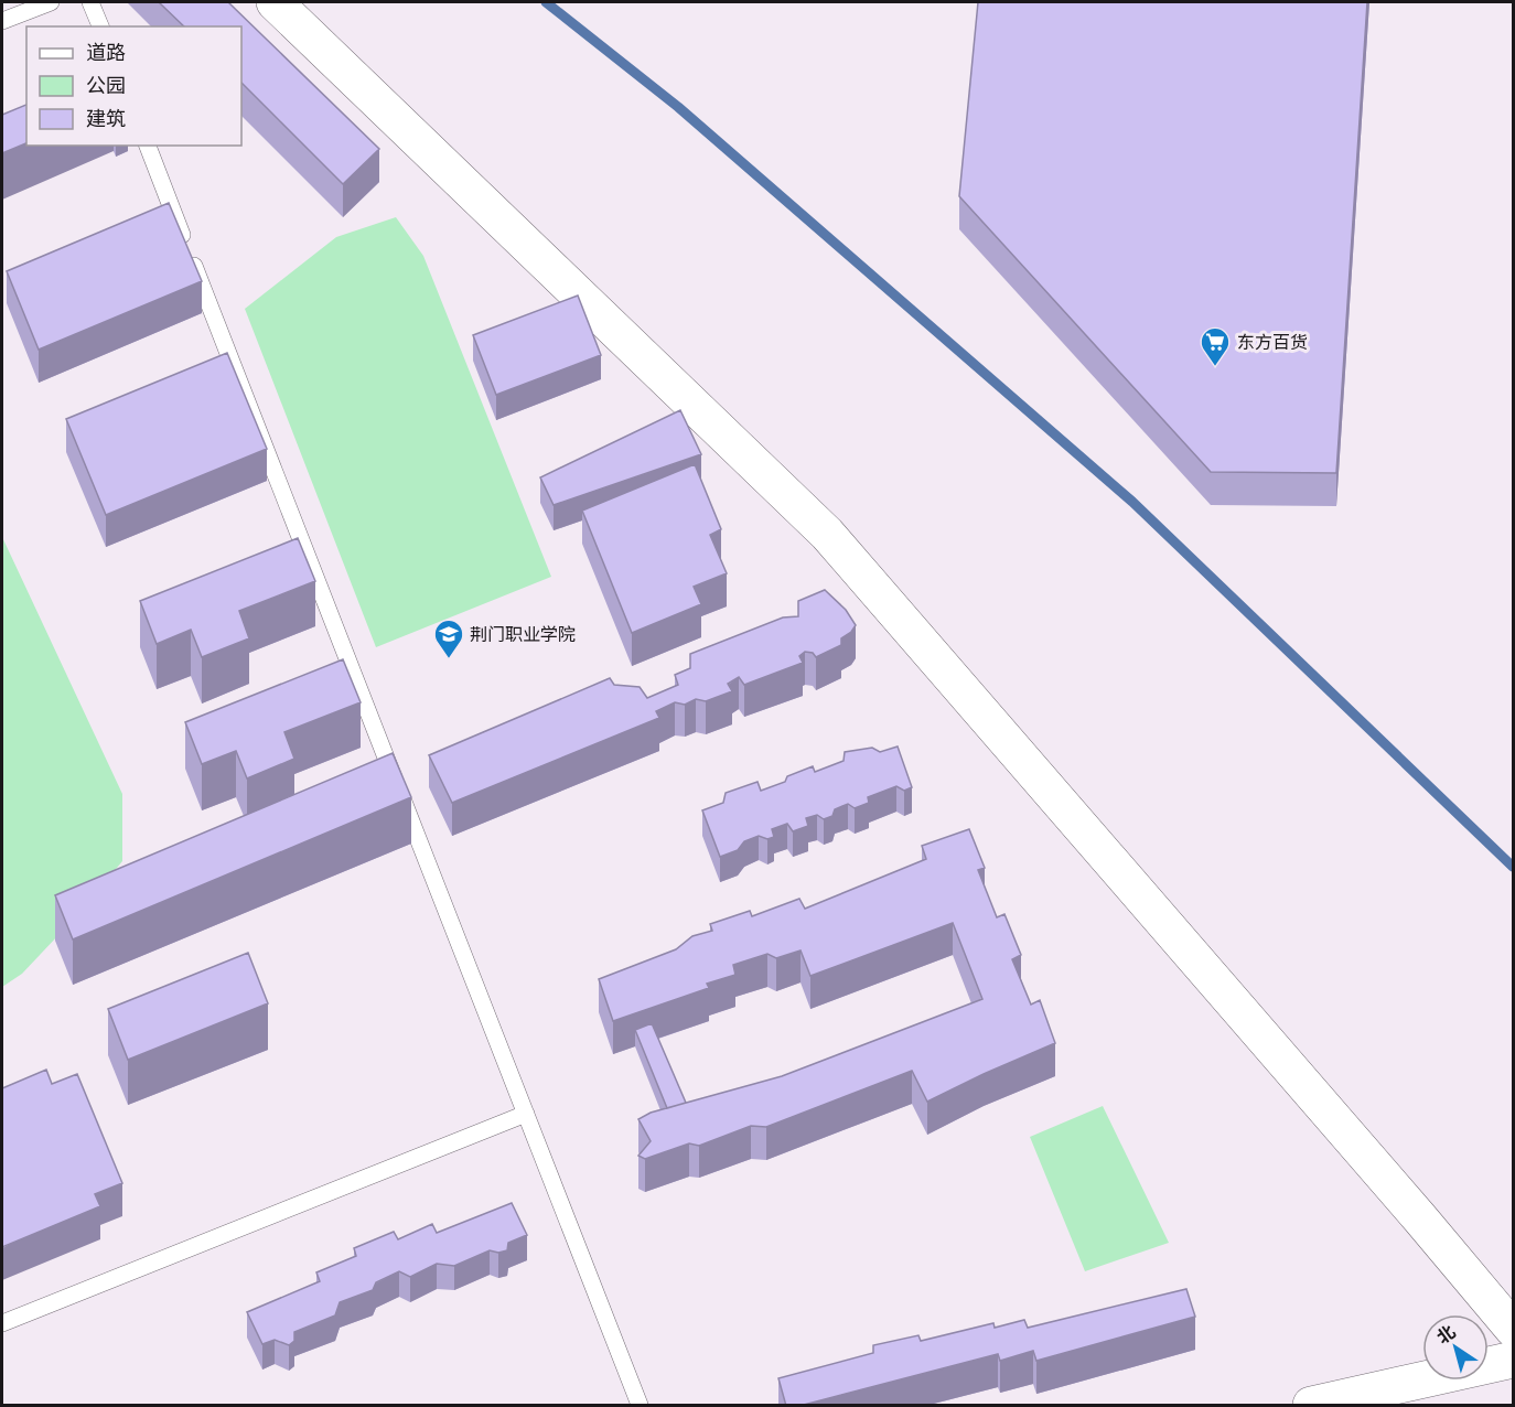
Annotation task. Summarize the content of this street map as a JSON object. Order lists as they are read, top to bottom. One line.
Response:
{"places":{"supermarket":["东方百货"],"school or university":["荆门职业学院"]},"legend":["道路","公园","建筑"],"north":"top left"}
